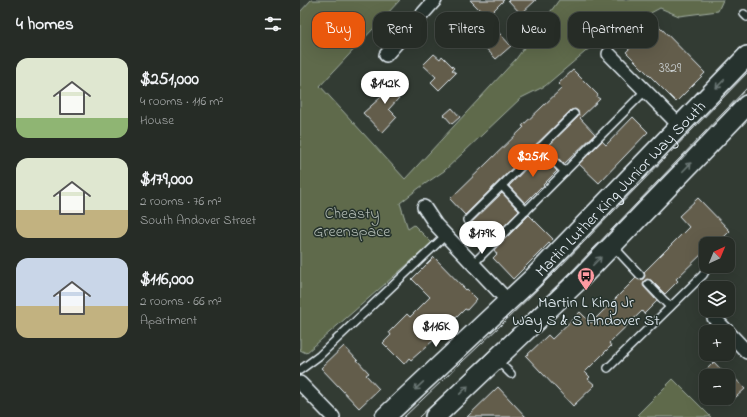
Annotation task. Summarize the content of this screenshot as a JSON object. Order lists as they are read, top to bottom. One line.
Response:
{"streets":{"main road":["Martin Luther King Junior Way South"]},"parks":["Cheasty Greenspace"],"places":{"bus stop":["Martin L King Jr Way S & S Andover St"]},"house_numbers":["3829"],"north":"top right","page":{"heading":"4 homes","chip":["Buy","Rent","Filters","New","Apartment"],"list":[{"name":"$251,000","note":"4 rooms · 116 m² · House"},{"name":"$179,000","note":"2 rooms · 76 m² · South Andover Street"},{"name":"$116,000","note":"2 rooms · 66 m² · Apartment"}],"price":["$142K","$251K","$179K","$116K"],"map_buttons":["+","−"]}}
